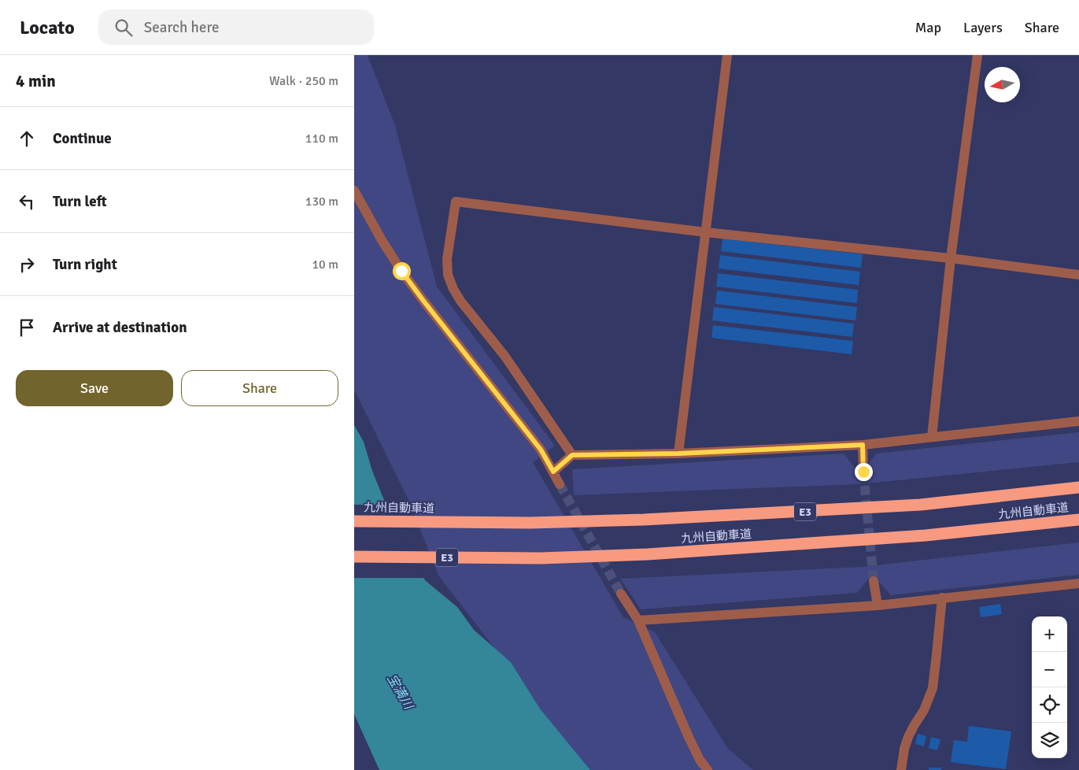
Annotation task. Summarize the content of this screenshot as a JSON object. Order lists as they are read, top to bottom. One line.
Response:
{"streets":{"highway":["九州自動車道","E3"]},"water":["宝満川"],"north":"left","page":{"header":"Locato","search":"Search here","nav":["Map","Layers","Share"],"heading":["4 min","Walk · 250 m"],"list":[["Continue","110 m"],["Turn left","130 m"],["Turn right","10 m"],"Arrive at destination"],"buttons":["Save","Share"],"map_buttons":["+","−"]}}
